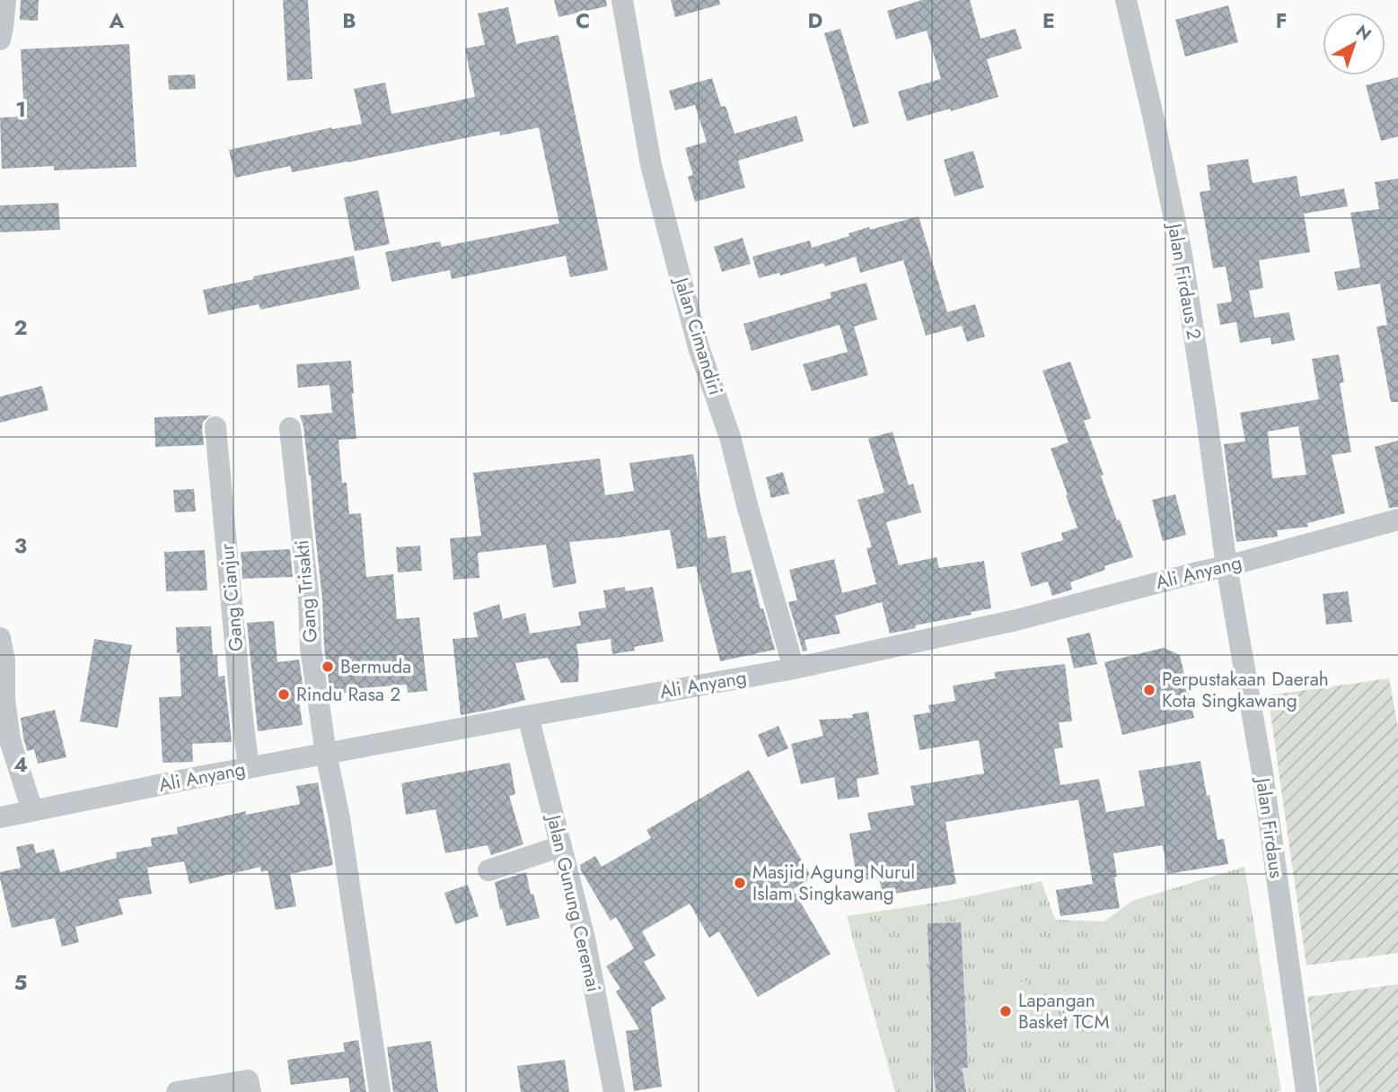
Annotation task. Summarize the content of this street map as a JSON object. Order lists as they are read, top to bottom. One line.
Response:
{"streets":{"street":["Jalan Firdaus 2","Jalan Cimandiri","Ali Anyang","Gang Trisakti","Gang Cianjur","Jalan Firdaus","Jalan Gunung Ceremai"]},"crossings":[["Jalan Firdaus 2","Ali Anyang"],["Jalan Firdaus 2","Jalan Firdaus"],["Jalan Cimandiri","Ali Anyang"],["Ali Anyang","Gang Trisakti"],["Ali Anyang","Gang Cianjur"],["Ali Anyang","Jalan Firdaus"],["Ali Anyang","Jalan Gunung Ceremai"]],"places":["Bermuda","Perpustakaan Daerah Kota Singkawang","Rindu Rasa 2","Masjid Agung Nurul Islam Singkawang","Lapangan Basket TCM"],"north":"top right","grid":{"columns":["A","B","C","D","E","F"],"rows":["1","2","3","4","5"]}}
